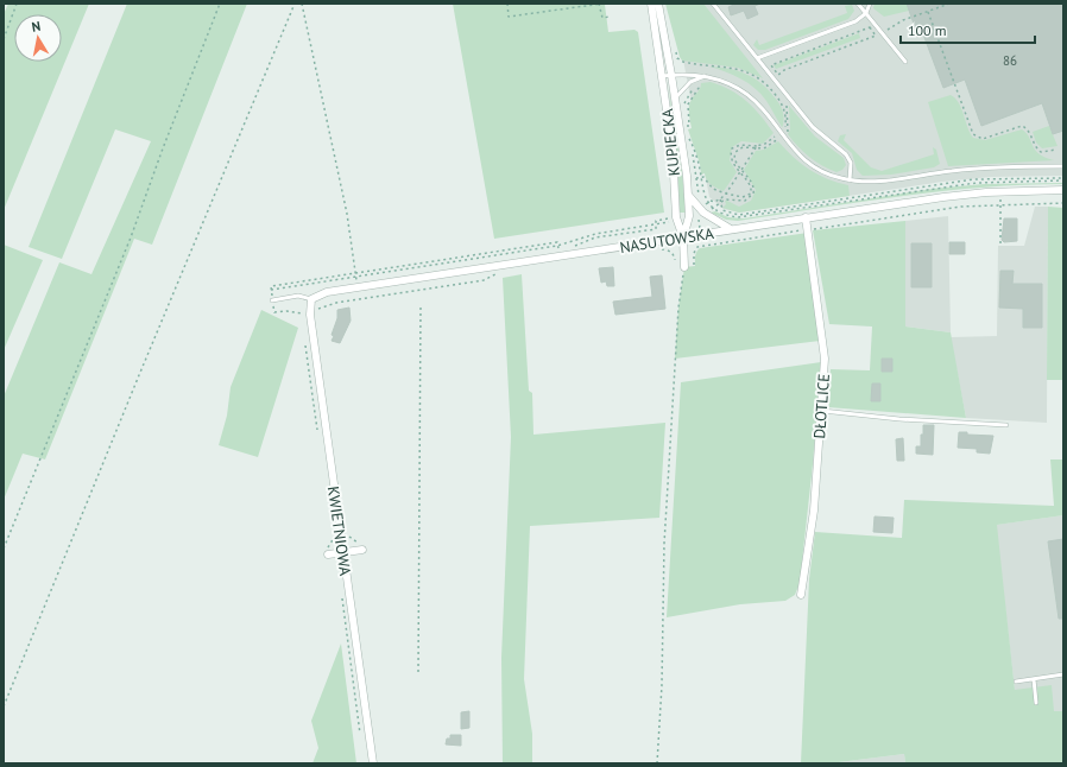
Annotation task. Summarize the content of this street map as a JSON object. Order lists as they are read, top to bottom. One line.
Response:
{"streets":{"street":["KUPIECKA","NASUTOWSKA","DŁOTLICE","KWIETNIOWA"]},"crossings":[["KUPIECKA","NASUTOWSKA"],["NASUTOWSKA","DŁOTLICE"],["NASUTOWSKA","KWIETNIOWA"]],"house_numbers":["86"],"scale_bar":"100 m","north":"top"}
